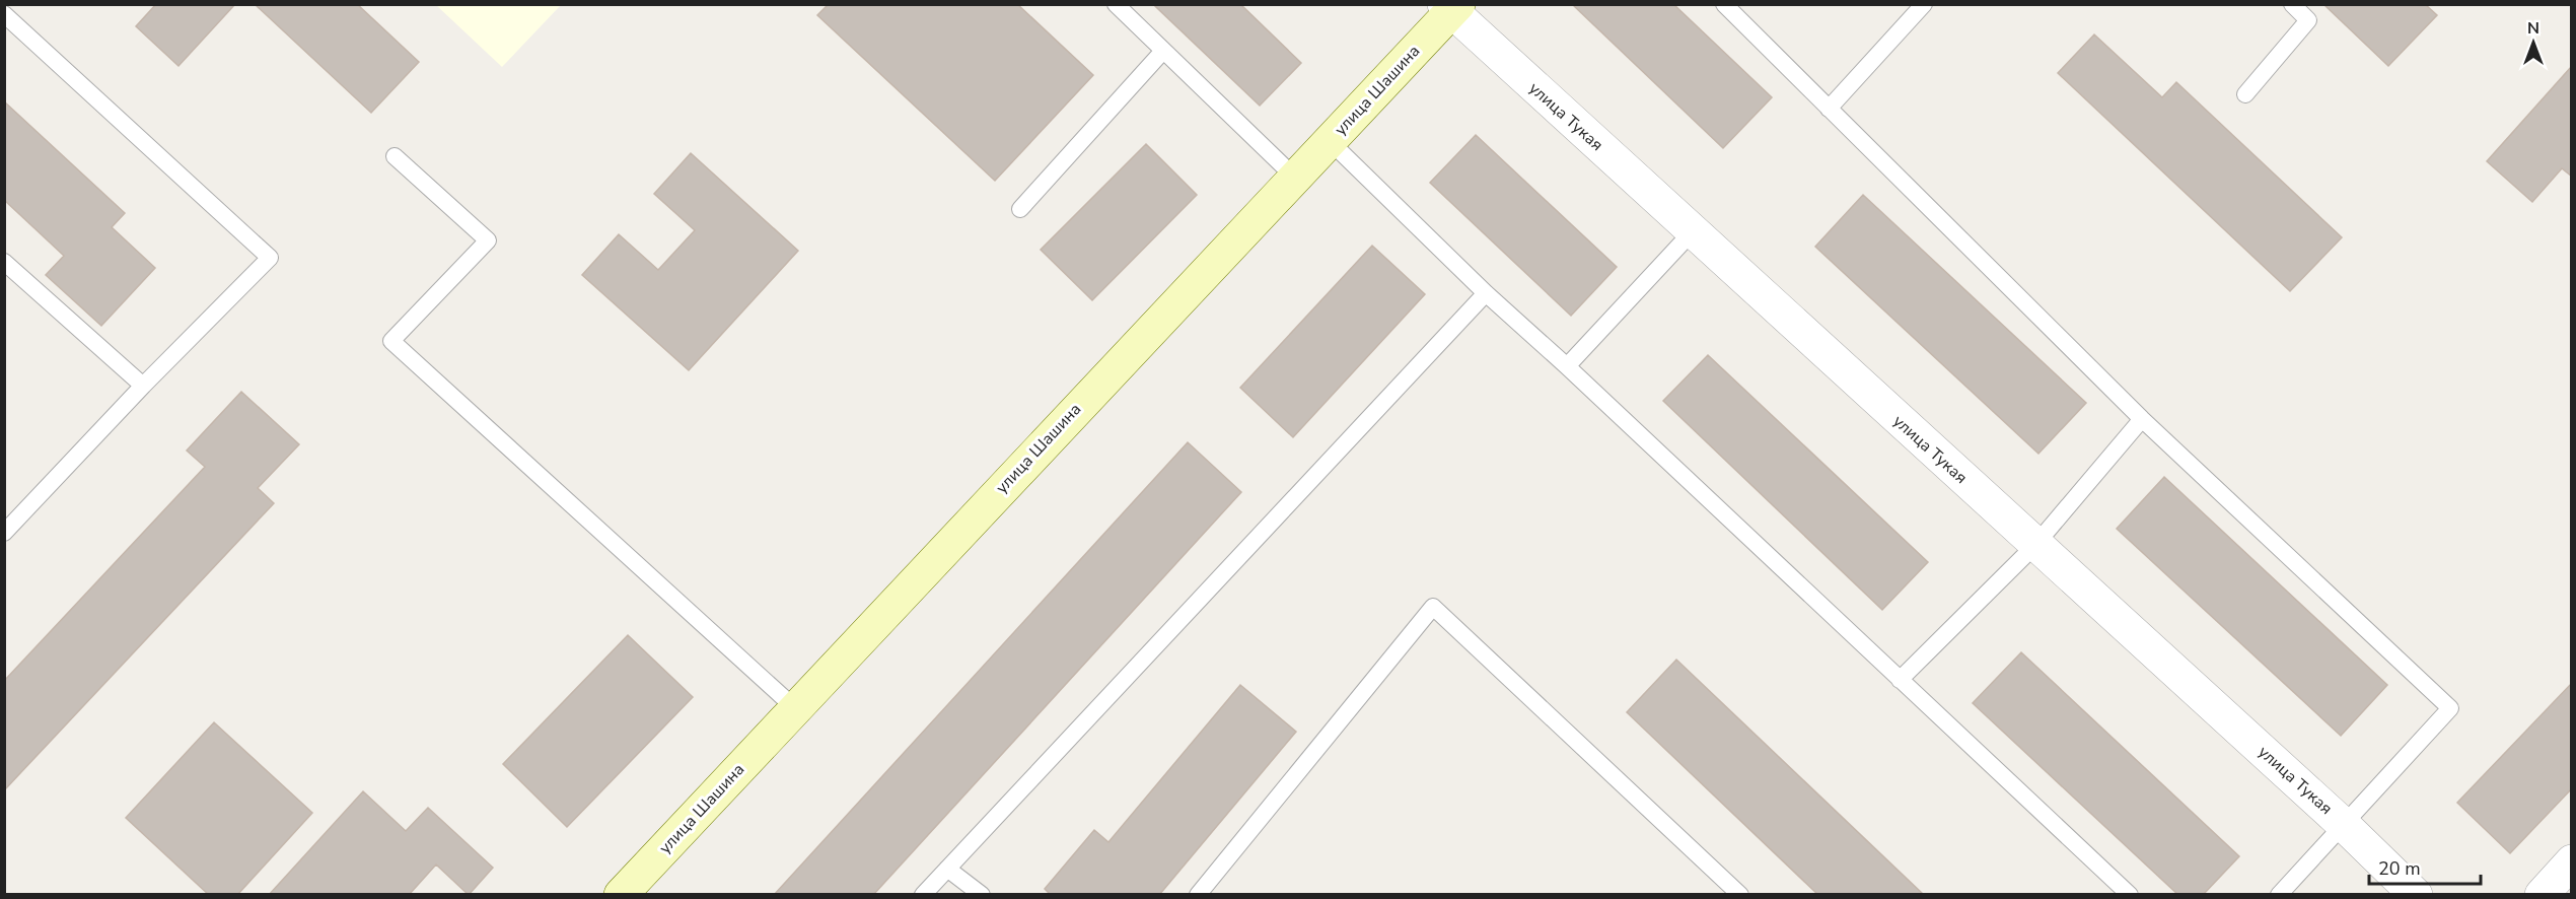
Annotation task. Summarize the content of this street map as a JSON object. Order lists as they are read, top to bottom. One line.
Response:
{"streets":{"main road":["улица Шашина"],"street":["улица Тукая"]},"crossings":[["улица Шашина","улица Тукая"]],"scale_bar":"20 m","north":"top"}
